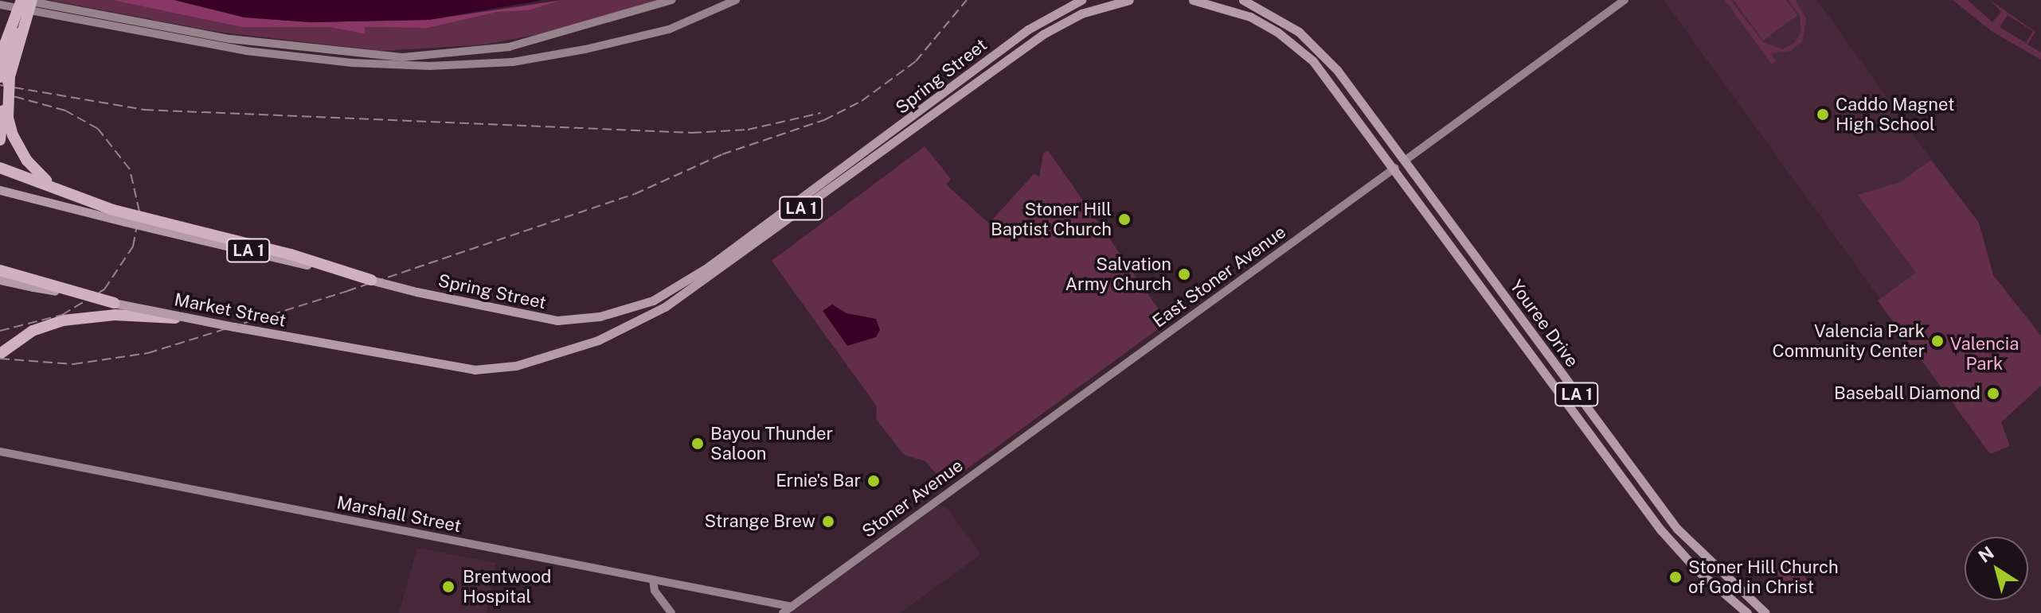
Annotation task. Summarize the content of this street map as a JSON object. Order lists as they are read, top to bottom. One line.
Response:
{"streets":{"main road":["Spring Street","LA 1","Market Street","Youree Drive"],"street":["East Stoner Avenue","Stoner Avenue","Marshall Street"]},"crossings":[["Spring Street","Market Street"],["LA 1","East Stoner Avenue"],["LA 1","Youree Drive"],["East Stoner Avenue","Youree Drive"],["East Stoner Avenue","Stoner Avenue"],["Stoner Avenue","Marshall Street"]],"parks":["Valencia Park"],"places":["Caddo Magnet High School","Stoner Hill Baptist Church","Salvation Army Church","Valencia Park Community Center","Baseball Diamond","Bayou Thunder Saloon","Ernie's Bar","Strange Brew","Stoner Hill Church of God in Christ","Brentwood Hospital"],"north":"top left"}
